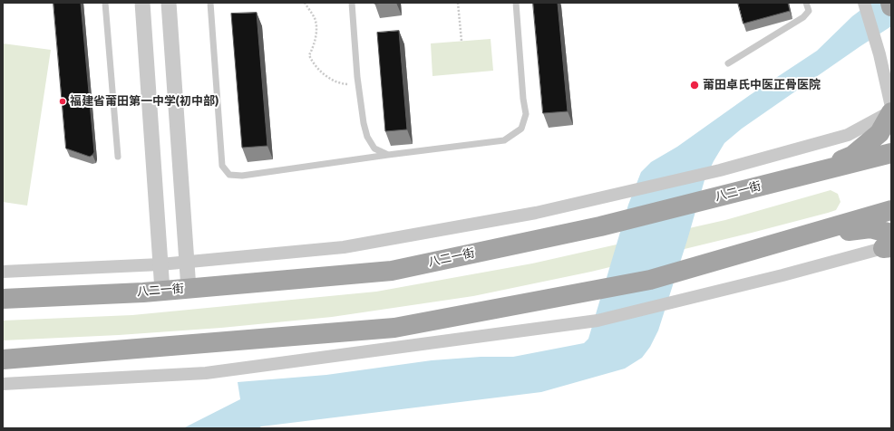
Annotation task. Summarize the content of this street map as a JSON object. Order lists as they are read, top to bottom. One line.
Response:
{"streets":{"main road":["八二一街"]},"places":["莆田卓氏中医正骨医院","福建省莆田第一中学(初中部)"]}
